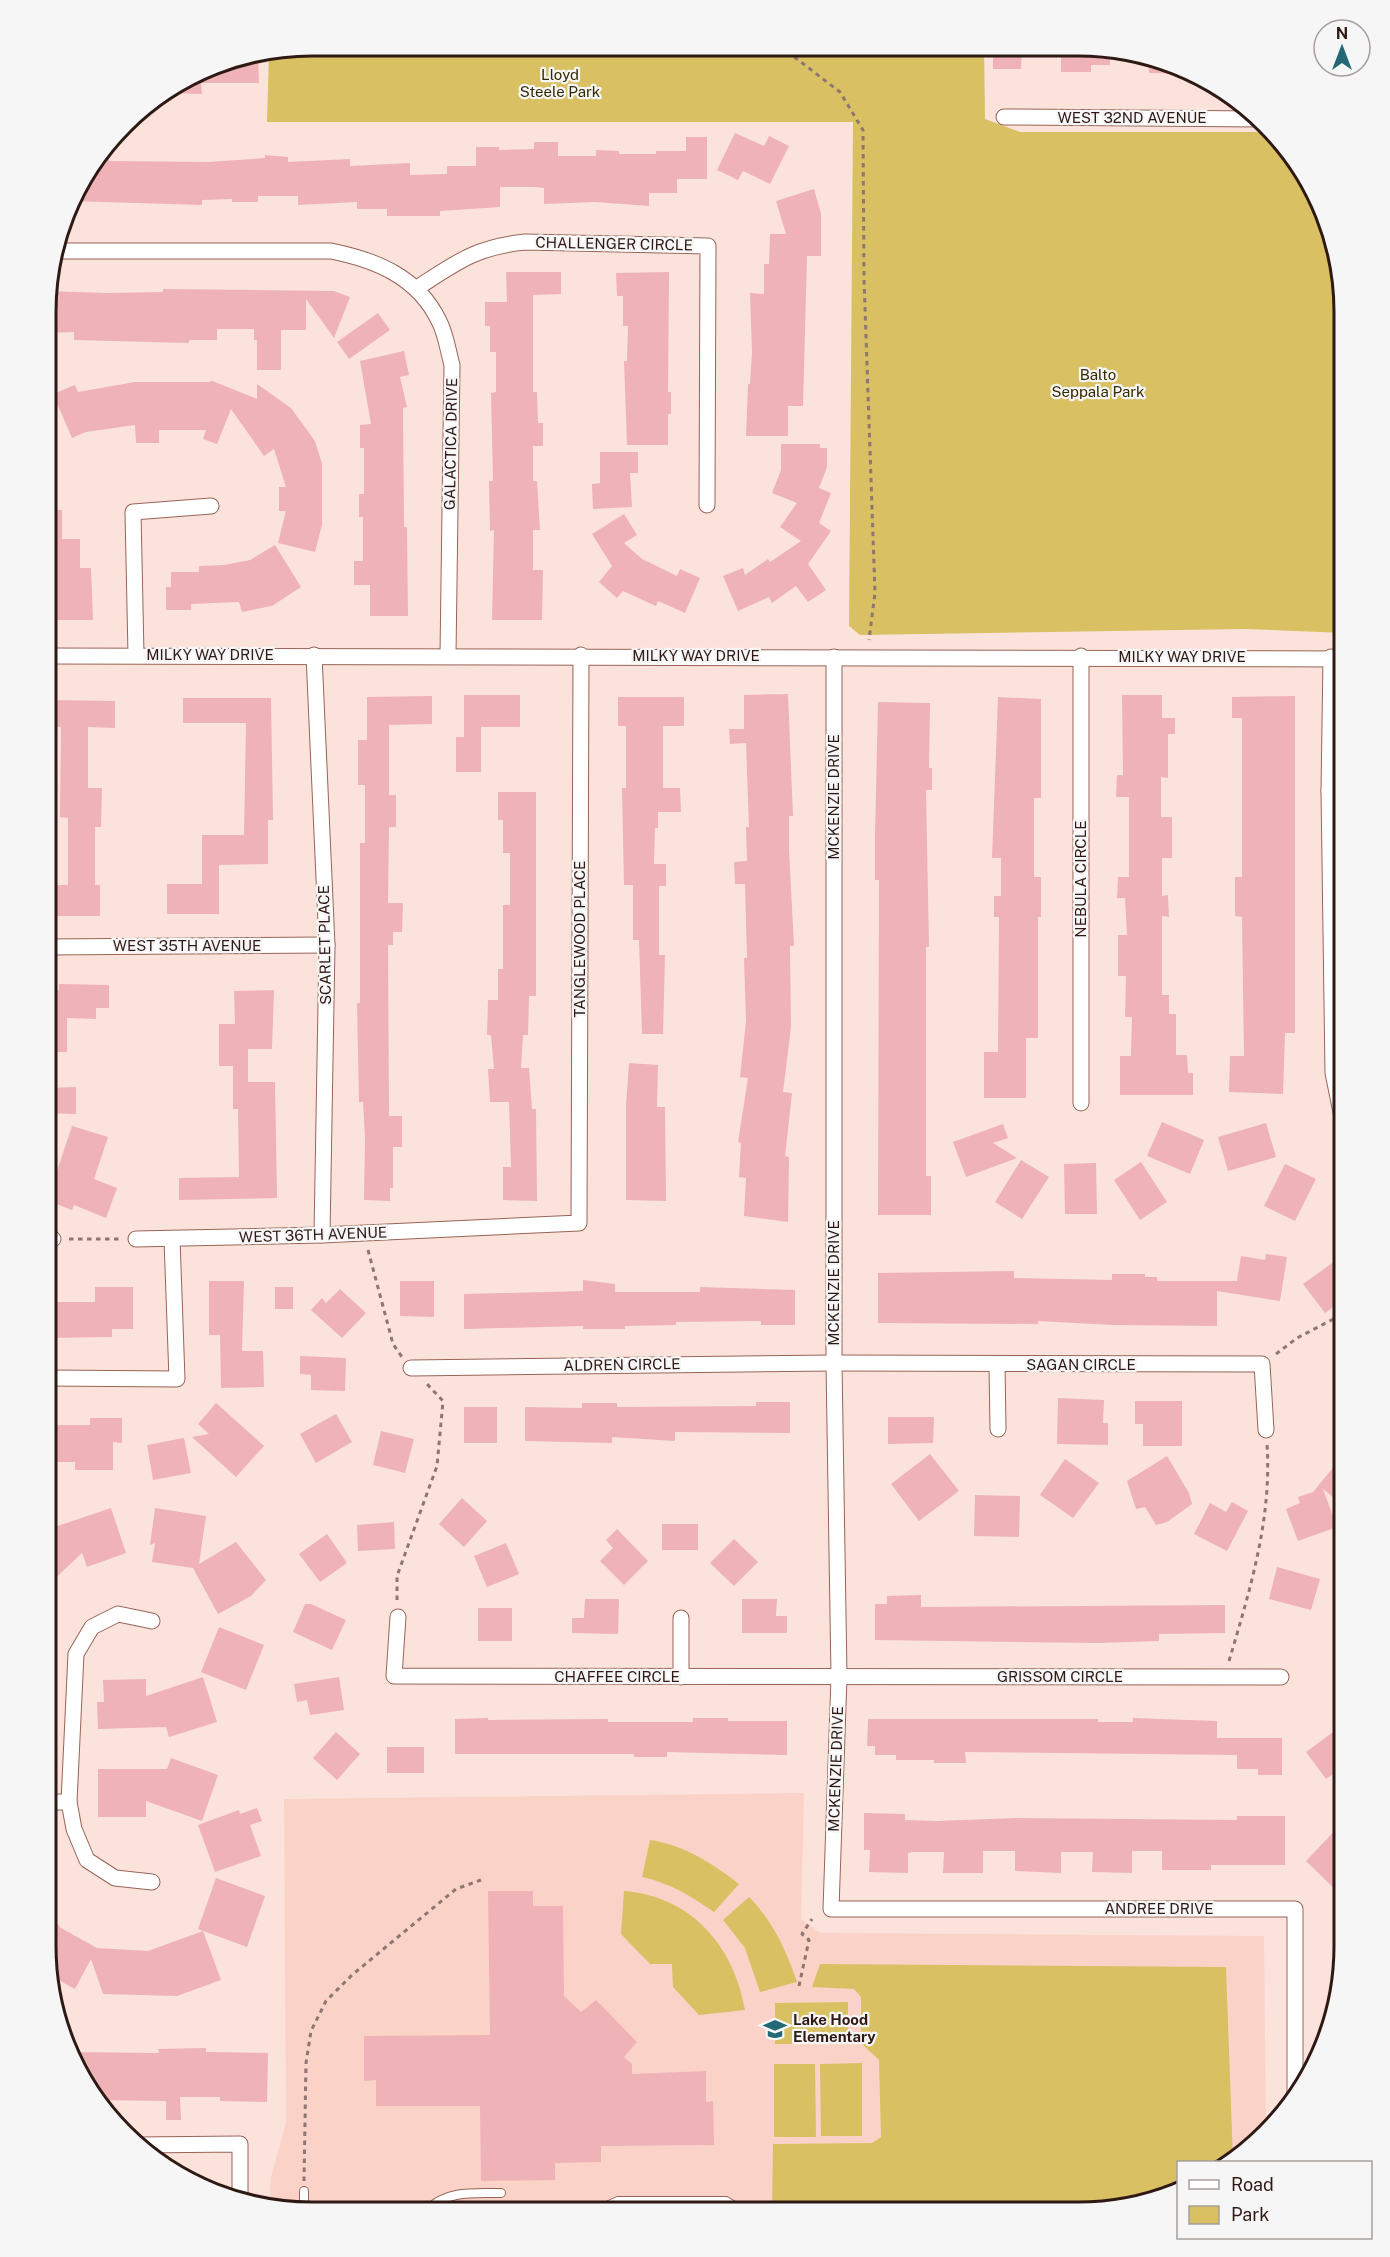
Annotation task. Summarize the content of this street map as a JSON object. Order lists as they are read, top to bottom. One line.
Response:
{"streets":{"street":["WEST 32ND AVENUE","CHALLENGER CIRCLE","GALACTICA DRIVE","MILKY WAY DRIVE","MCKENZIE DRIVE","NEBULA CIRCLE","TANGLEWOOD PLACE","SCARLET PLACE","WEST 35TH AVENUE","WEST 36TH AVENUE","ALDREN CIRCLE","SAGAN CIRCLE","CHAFFEE CIRCLE","GRISSOM CIRCLE","ANDREE DRIVE"]},"crossings":[["CHALLENGER CIRCLE","GALACTICA DRIVE"],["GALACTICA DRIVE","MILKY WAY DRIVE"],["MILKY WAY DRIVE","MCKENZIE DRIVE"],["MILKY WAY DRIVE","NEBULA CIRCLE"],["MILKY WAY DRIVE","TANGLEWOOD PLACE"],["MILKY WAY DRIVE","SCARLET PLACE"],["MCKENZIE DRIVE","ALDREN CIRCLE"],["MCKENZIE DRIVE","SAGAN CIRCLE"],["MCKENZIE DRIVE","CHAFFEE CIRCLE"],["MCKENZIE DRIVE","GRISSOM CIRCLE"],["MCKENZIE DRIVE","ANDREE DRIVE"],["TANGLEWOOD PLACE","WEST 36TH AVENUE"],["SCARLET PLACE","WEST 35TH AVENUE"],["SCARLET PLACE","WEST 36TH AVENUE"],["ALDREN CIRCLE","SAGAN CIRCLE"],["CHAFFEE CIRCLE","GRISSOM CIRCLE"]],"parks":["Lloyd Steele Park","Balto Seppala Park"],"places":{"school or university":["Lake Hood Elementary"]},"legend":["Road","Park"],"north":"top"}
